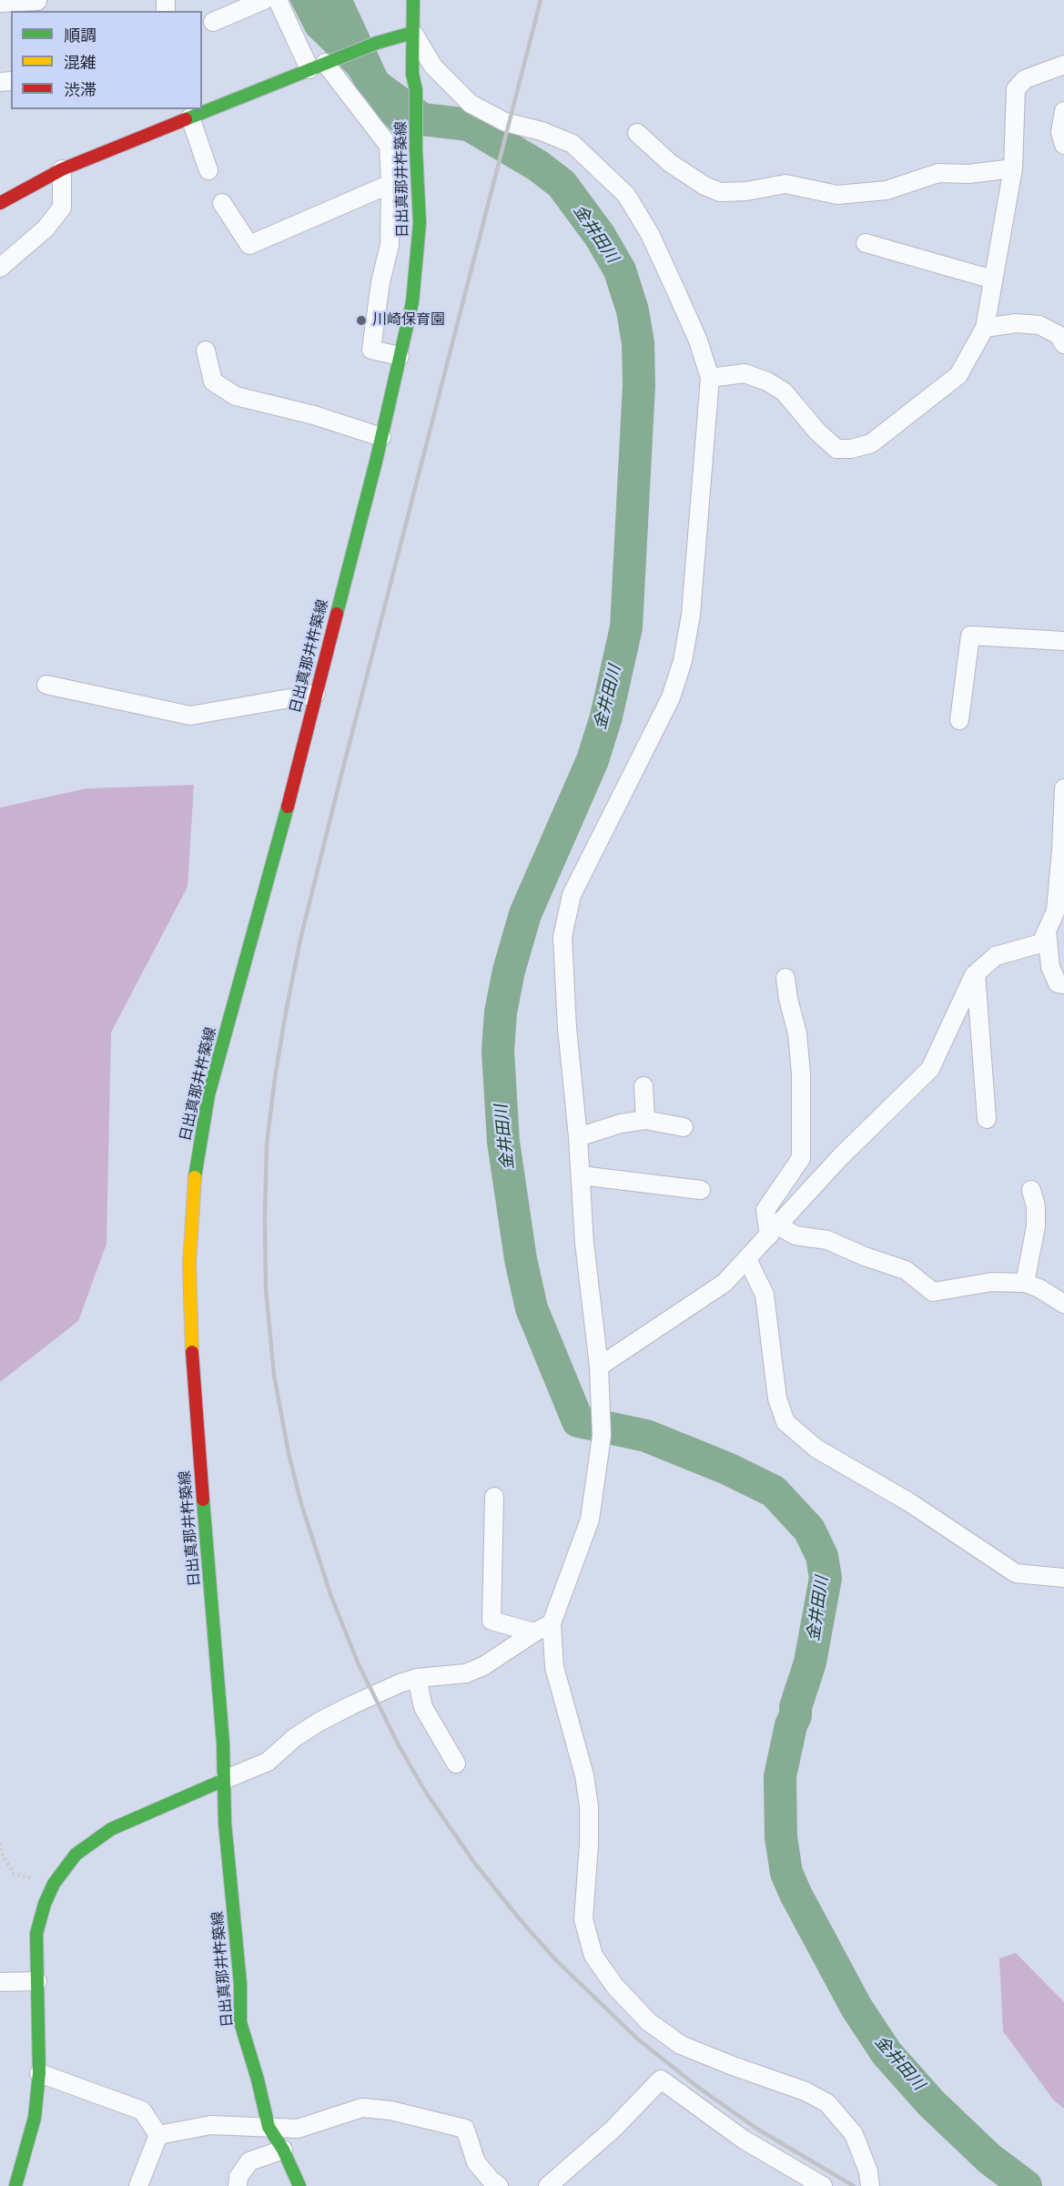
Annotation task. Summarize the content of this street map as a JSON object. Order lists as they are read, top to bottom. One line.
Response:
{"streets":{"main road":["日出真那井杵築線"]},"water":["金井田川"],"places":["川崎保育園"],"legend":["順調","混雑","渋滞"]}
